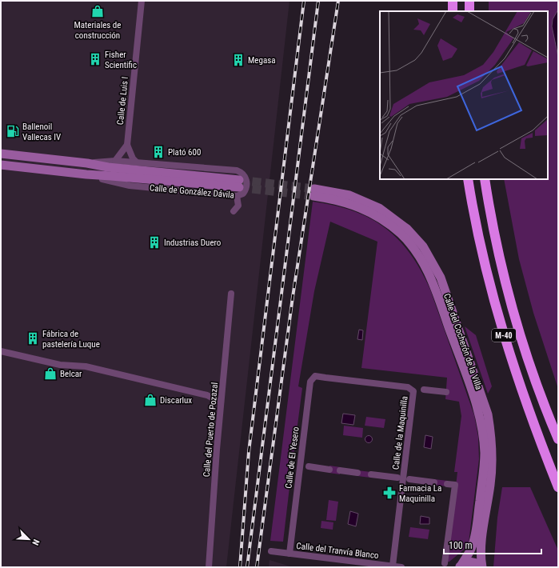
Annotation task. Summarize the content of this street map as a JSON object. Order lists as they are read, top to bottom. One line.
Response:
{"streets":{"highway":["M-40"],"street":["Calle de Luis I","Calle de González Dávila","Calle del Cocherón de la Villa","Calle del Puerto de Pozazal","Calle de la Maquinilla","Calle de El Yesero","Calle del Tranvía Blanco"]},"crossings":[["Calle de Luis I","Calle de González Dávila"],["Calle de la Maquinilla","Calle de El Yesero"],["Calle de la Maquinilla","Calle del Tranvía Blanco"],["Calle de El Yesero","Calle del Tranvía Blanco"]],"places":{"shop":["Materiales de construcción","Belcar","Discarlux"],"building":["Fisher Scientific","Megasa","Plató 600","Industrias Duero","Fábrica de pastelería Luque"],"fuel station":["Ballenoil Vallecas IV"],"pharmacy":["Farmacia La Maquinilla"]},"scale_bar":"100 m","north":"bottom right"}
